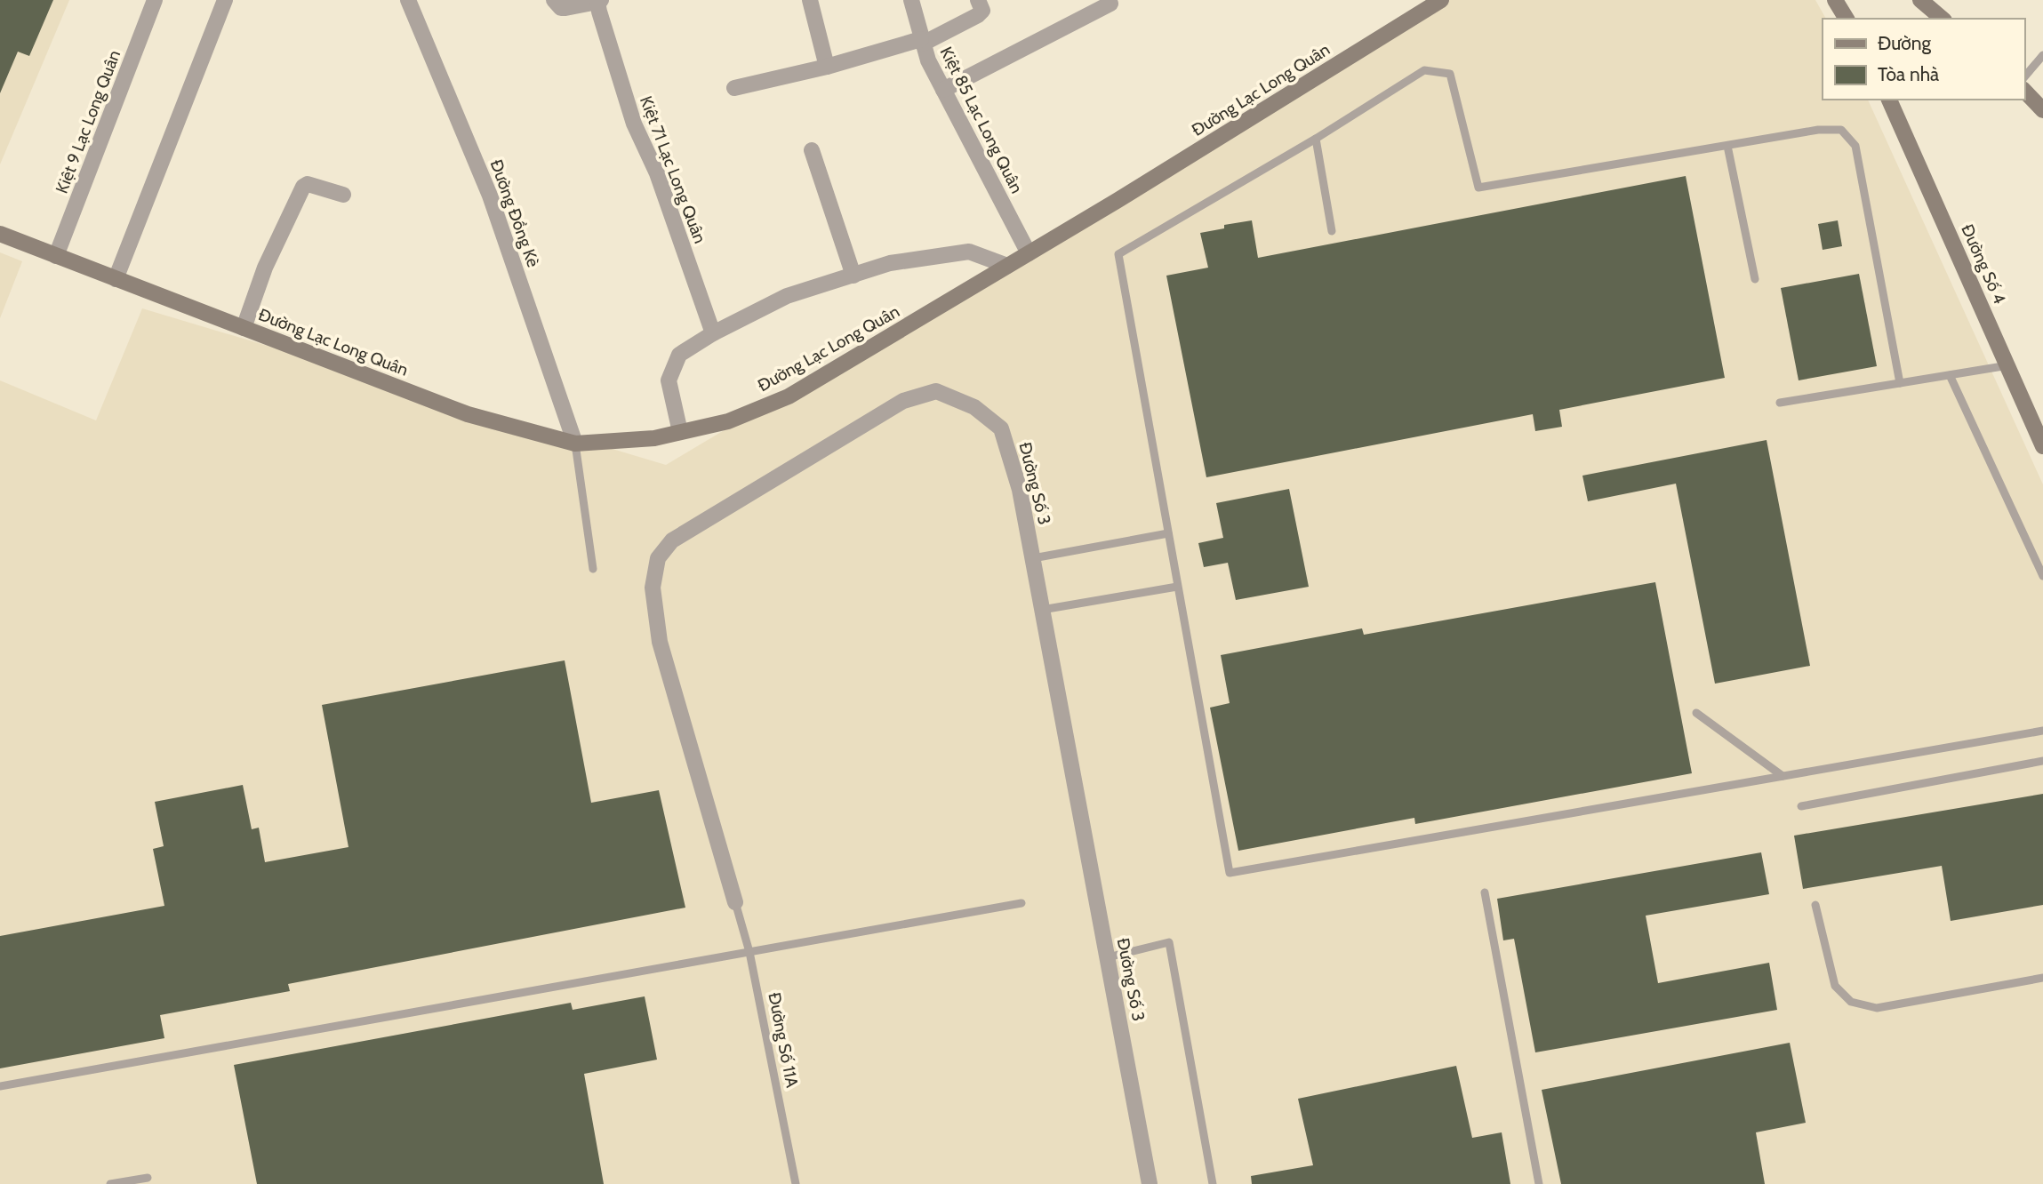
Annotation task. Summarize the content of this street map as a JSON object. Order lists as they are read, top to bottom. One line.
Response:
{"streets":{"street":["Đường Lạc Long Quân","Kiệt 85 Lạc Long Quân","Kiệt 9 Lạc Long Quân","Kiệt 71 Lạc Long Quân","Đường Đồng Kè","Đường Số 4","Đường Số 3"],"lane":["Đường Số 11A"]},"crossings":[["Đường Lạc Long Quân","Kiệt 85 Lạc Long Quân"],["Đường Lạc Long Quân","Kiệt 9 Lạc Long Quân"],["Đường Lạc Long Quân","Đường Đồng Kè"],["Đường Số 3","Đường Số 11A"]],"legend":["Đường","Tòa nhà"]}
